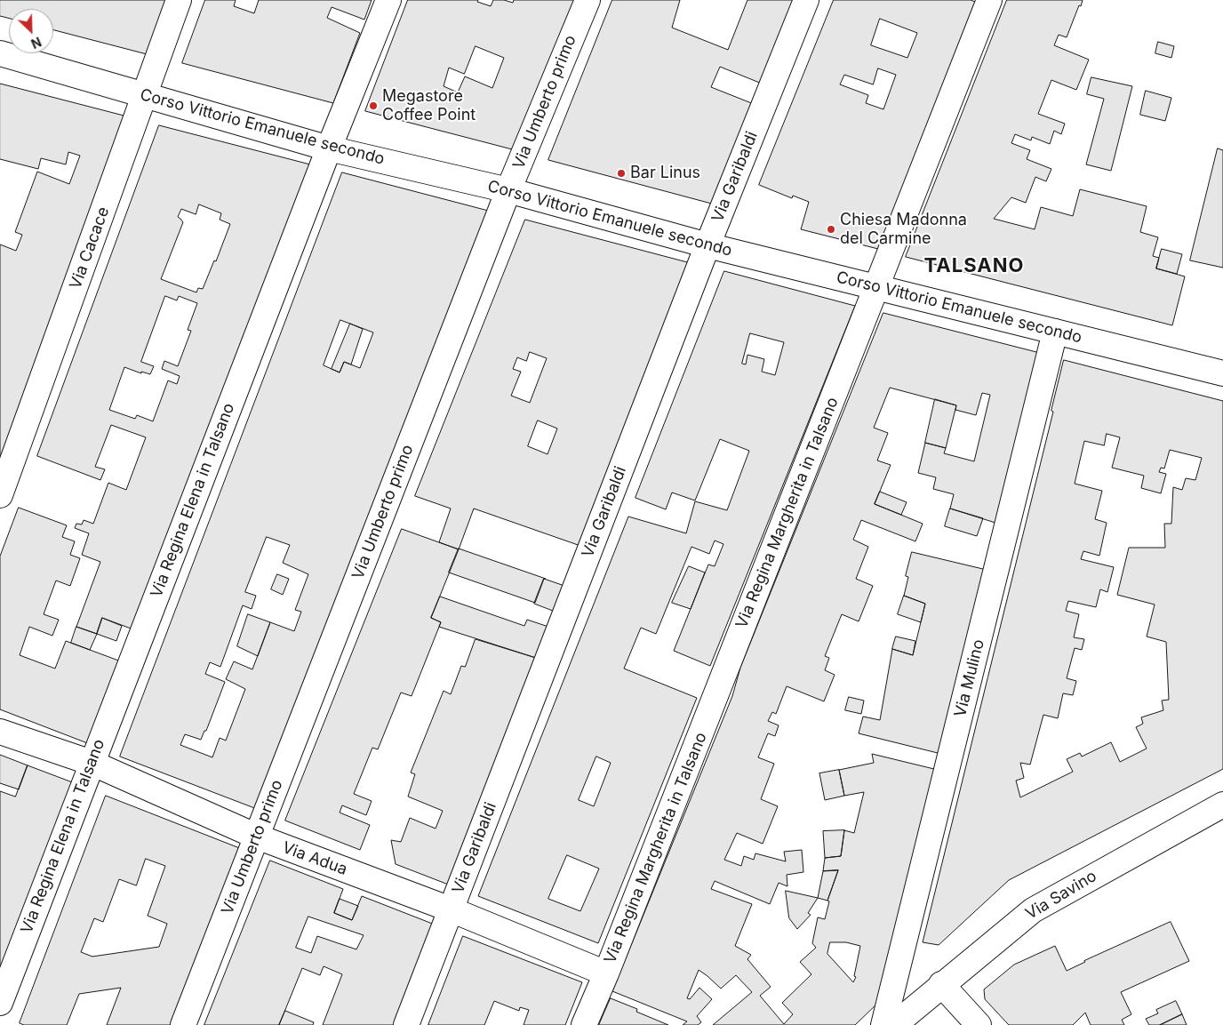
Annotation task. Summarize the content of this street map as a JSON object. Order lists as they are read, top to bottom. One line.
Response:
{"streets":{"street":["Via Umberto primo","Corso Vittorio Emanuele secondo","Via Garibaldi","Via Cacace","Via Regina Elena in Talsano","Via Regina Margherita in Talsano","Via Mulino","Via Adua","Via Savino"]},"crossings":[["Via Umberto primo","Corso Vittorio Emanuele secondo"],["Via Umberto primo","Via Adua"],["Corso Vittorio Emanuele secondo","Via Garibaldi"],["Corso Vittorio Emanuele secondo","Via Cacace"],["Corso Vittorio Emanuele secondo","Via Regina Elena in Talsano"],["Corso Vittorio Emanuele secondo","Via Regina Margherita in Talsano"],["Corso Vittorio Emanuele secondo","Via Mulino"],["Via Garibaldi","Via Adua"],["Via Regina Elena in Talsano","Via Adua"],["Via Regina Margherita in Talsano","Via Adua"]],"districts":["TALSANO"],"places":["Megastore Coffee Point","Bar Linus","Chiesa Madonna del Carmine"],"north":"bottom right"}
